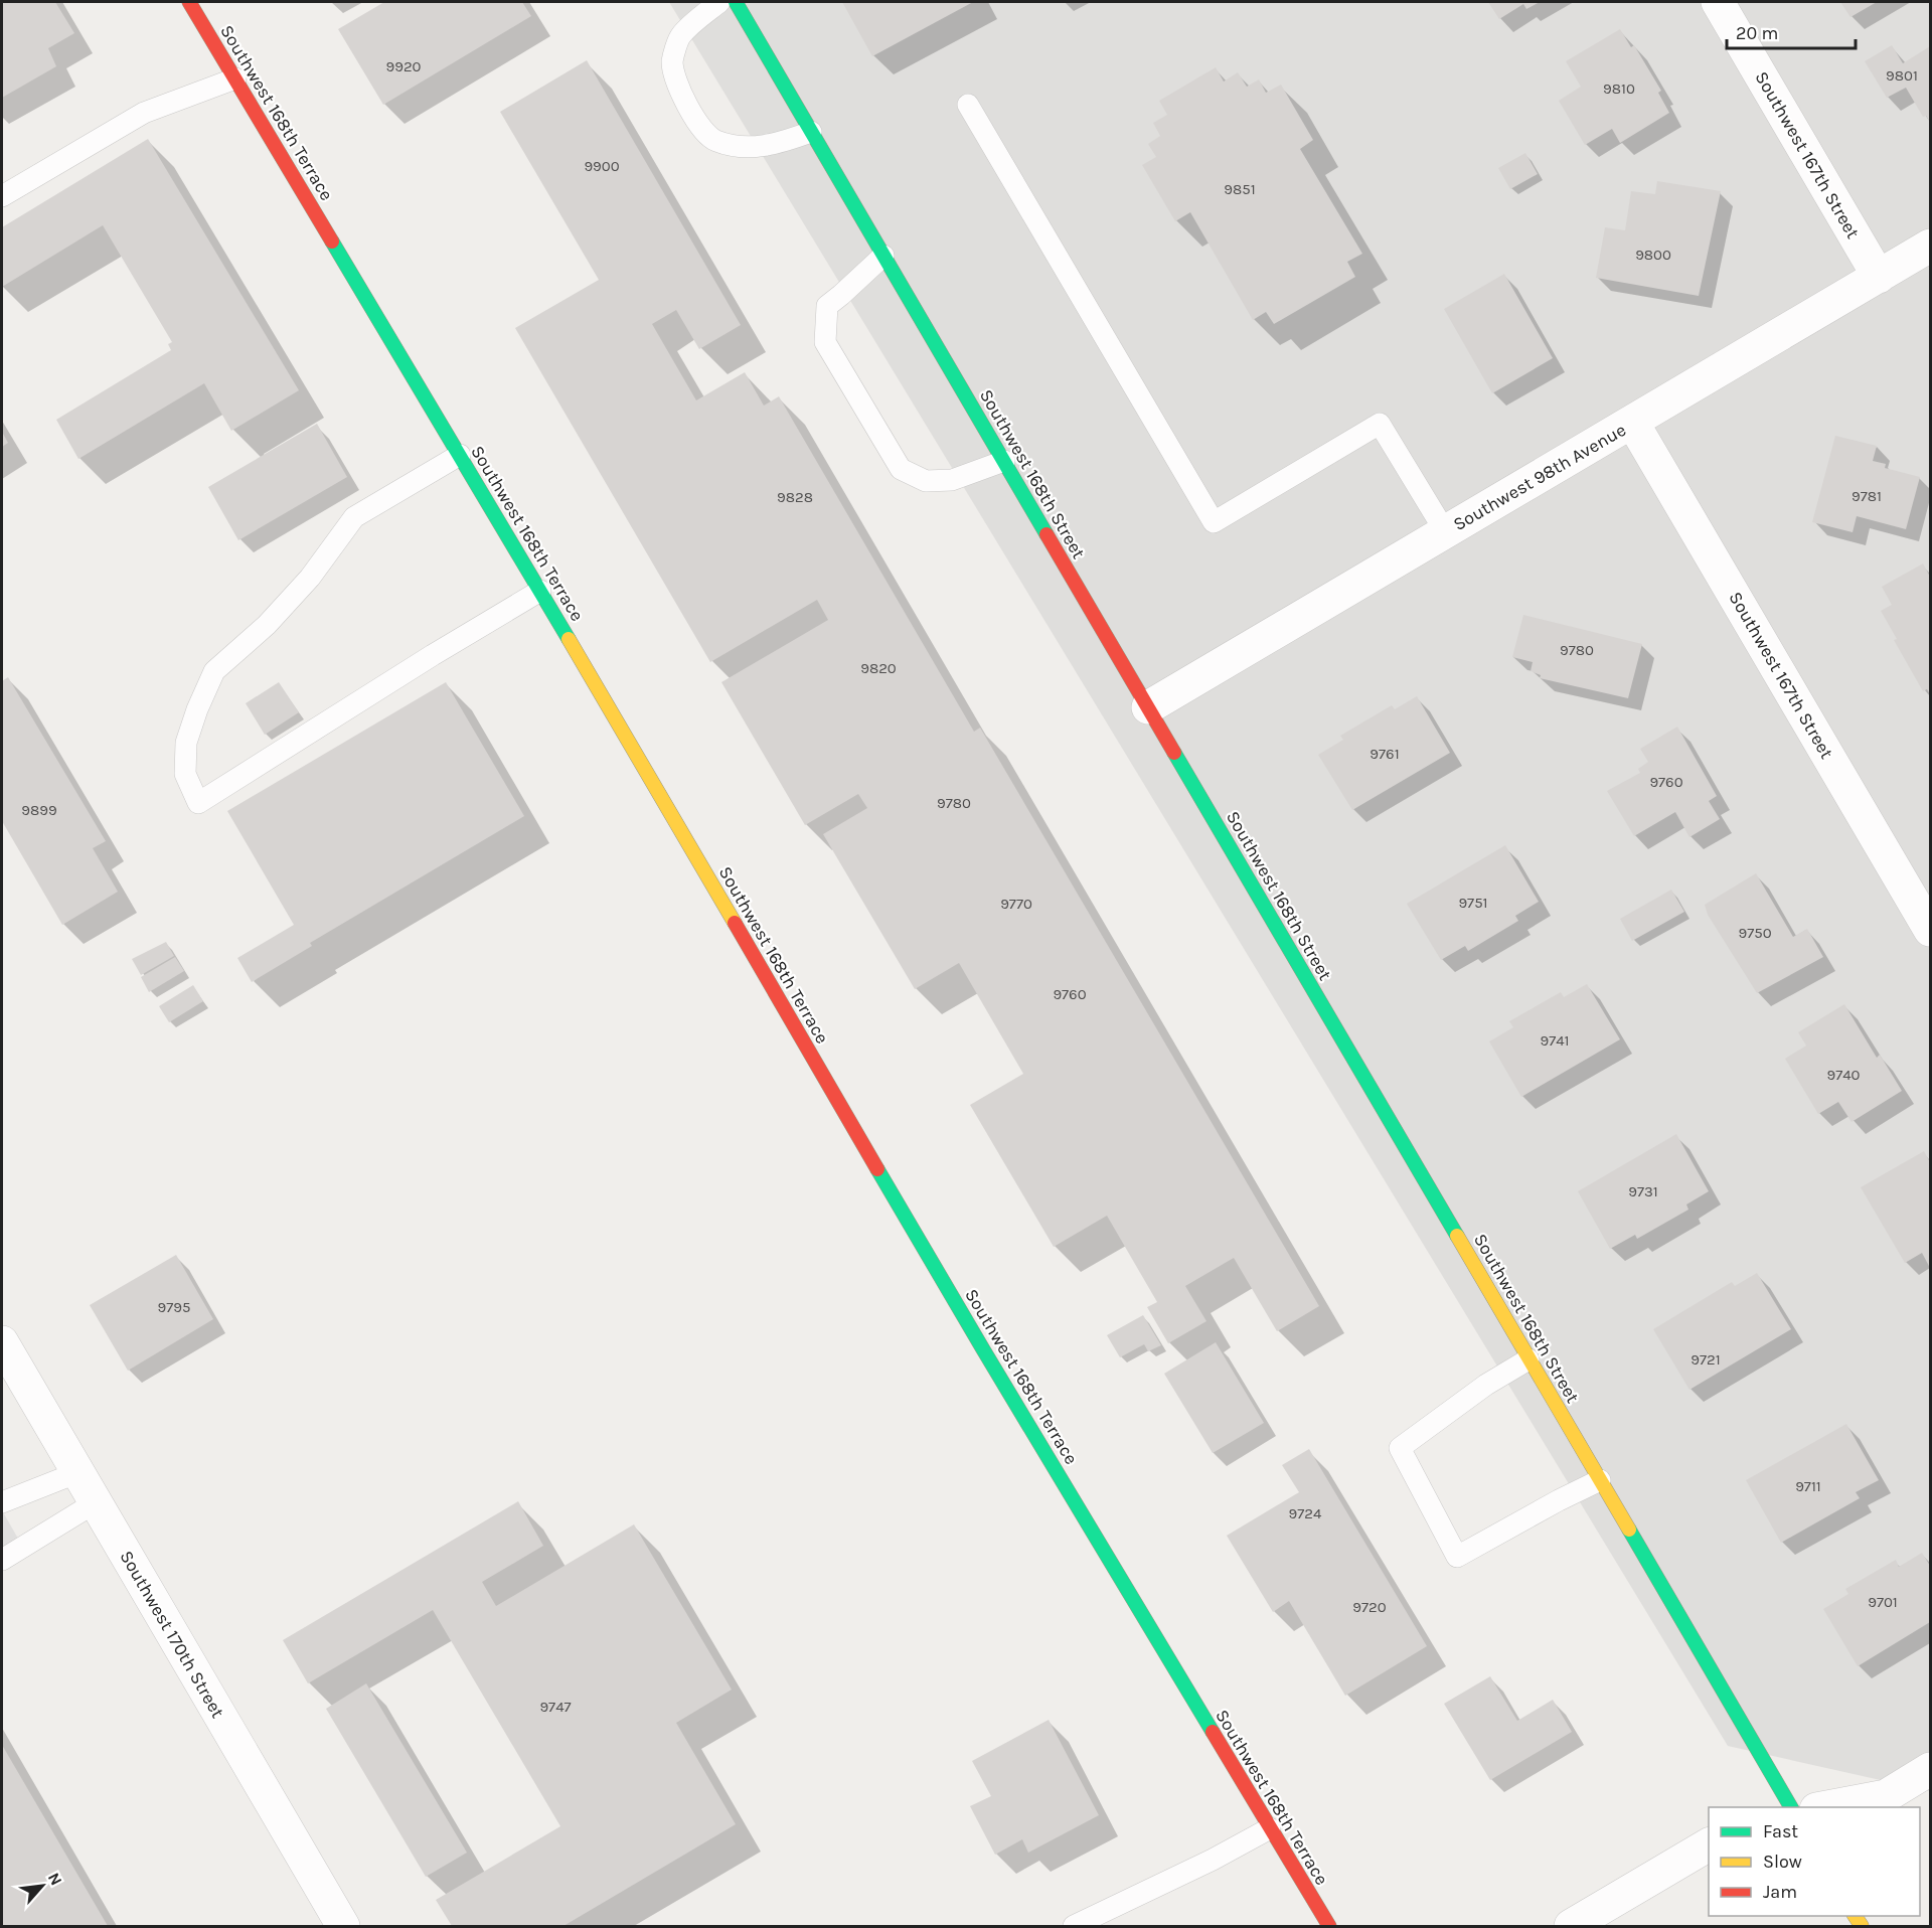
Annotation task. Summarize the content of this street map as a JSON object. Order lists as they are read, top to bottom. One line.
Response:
{"streets":{"street":["Southwest 168th Terrace","Southwest 167th Street","Southwest 168th Street","Southwest 98th Avenue","Southwest 170th Street"]},"crossings":[["Southwest 167th Street","Southwest 98th Avenue"],["Southwest 168th Street","Southwest 98th Avenue"]],"house_numbers":["9920","9801","9810","9900","9851","9800","9781","9828","9780","9820","9761","9760","9780","9899","9751","9770","9750","9760","9741","9740","9731","9795","9721","9711","9724","9701","9720","9747"],"legend":["Fast","Slow","Jam"],"scale_bar":"20 m","north":"top right"}
